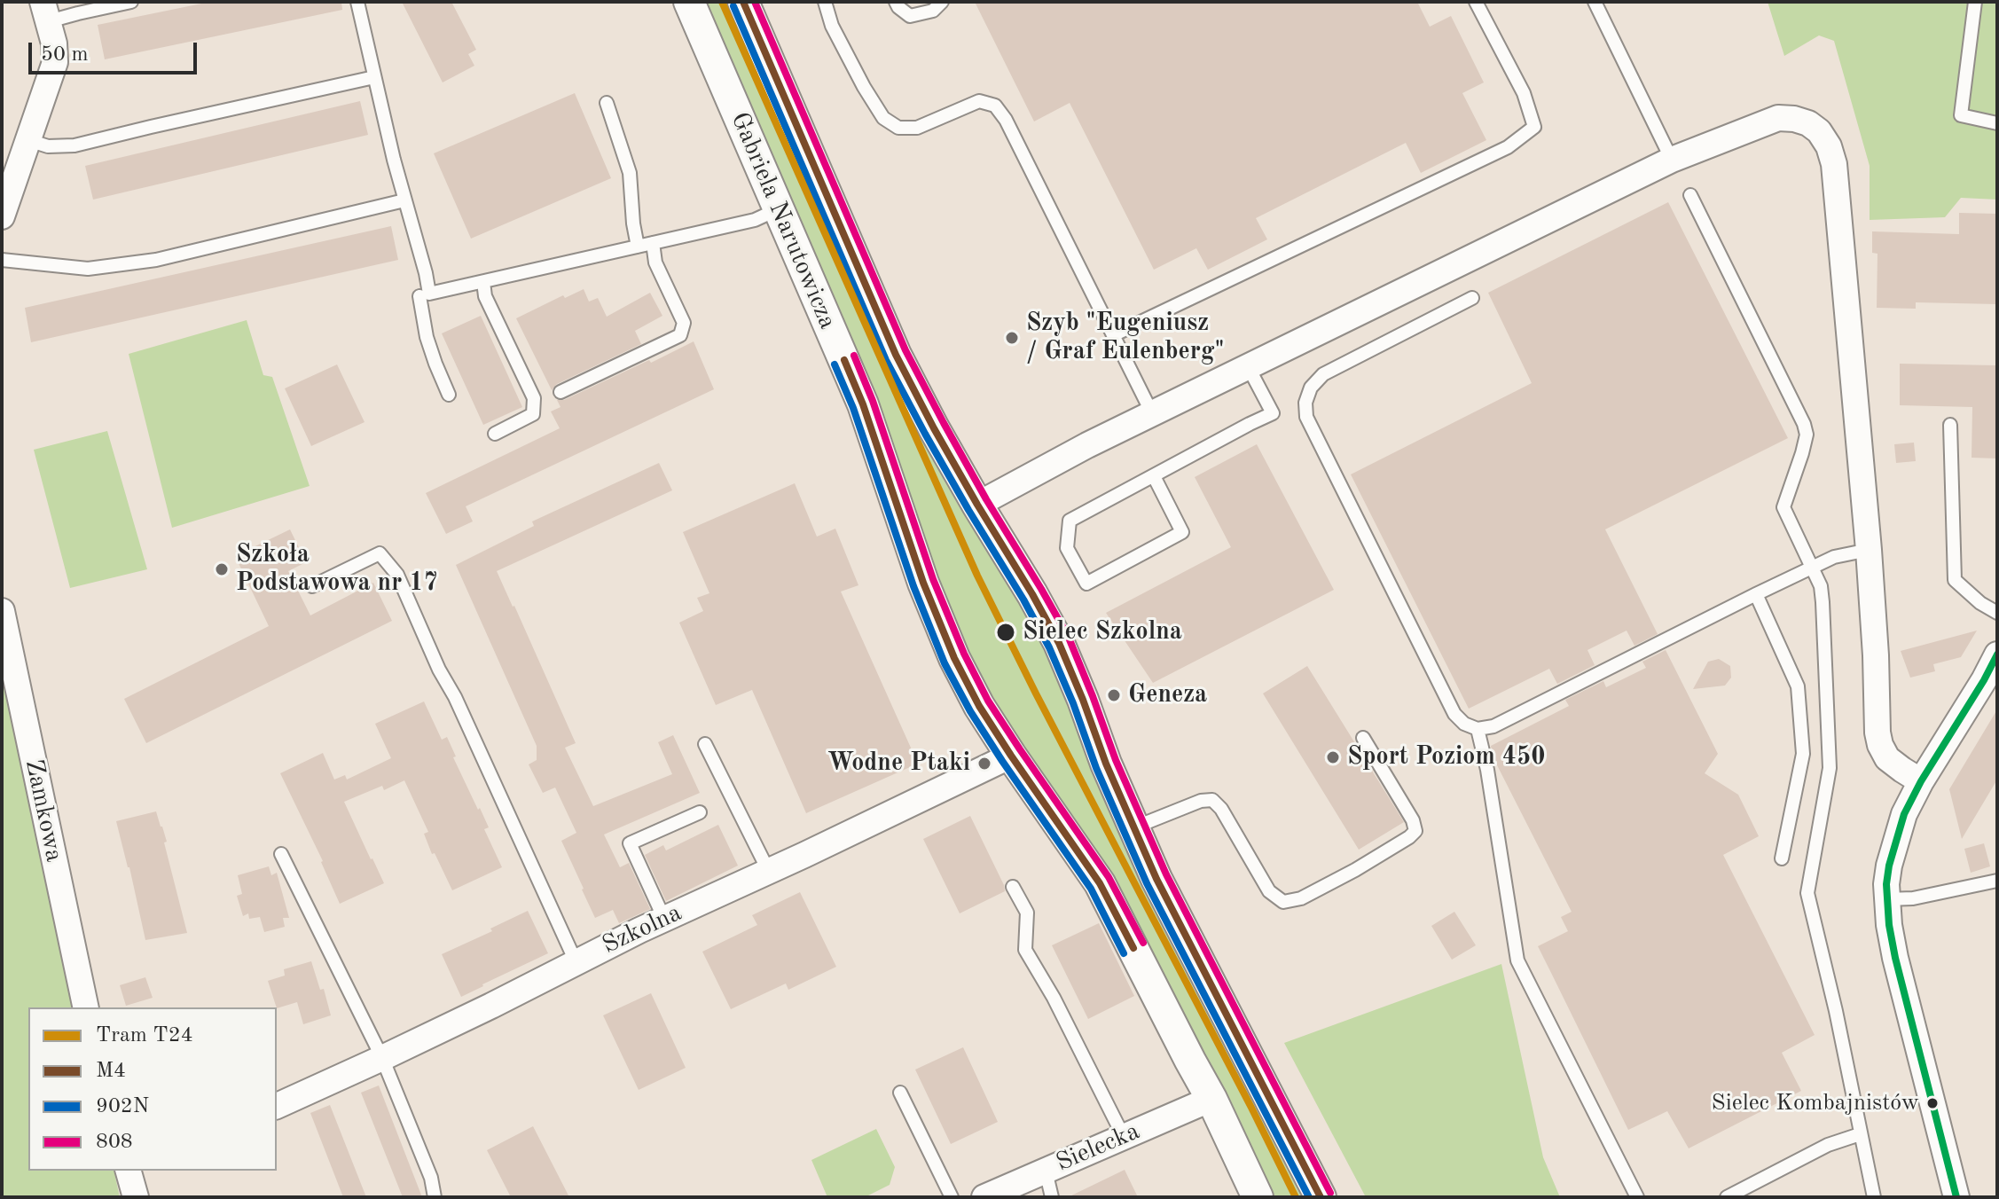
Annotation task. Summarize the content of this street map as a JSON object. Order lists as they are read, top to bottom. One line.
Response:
{"streets":{"street":["Gabriela Narutowicza","Zamkowa","Szkolna","Sielecka"]},"crossings":[["Gabriela Narutowicza","Szkolna"],["Gabriela Narutowicza","Sielecka"]],"places":["Szyb \"Eugeniusz / Graf Eulenberg\"","Szkoła Podstawowa nr 17","Sielec Szkolna","Geneza","Sport Poziom 450","Wodne Ptaki","Sielec Kombajnistów"],"lines":["tram line T24","transit line M4","transit line 808","transit line 902N"],"legend":["Tram T24","M4","902N","808"],"scale_bar":"50 m"}
